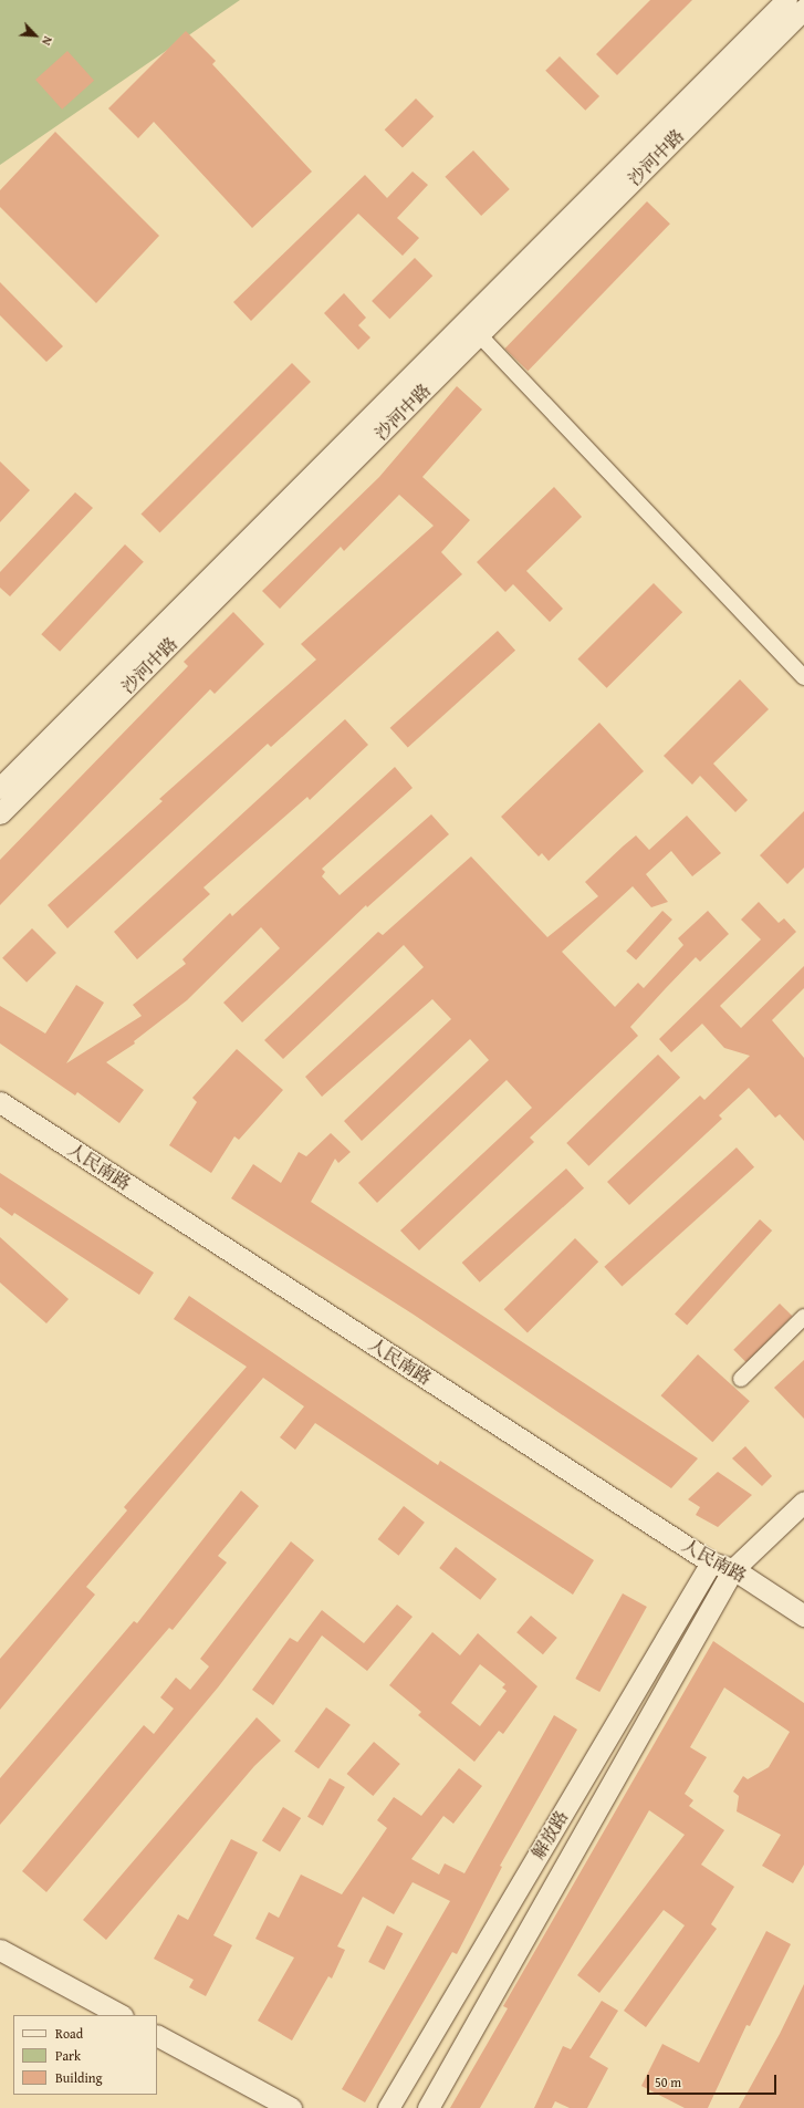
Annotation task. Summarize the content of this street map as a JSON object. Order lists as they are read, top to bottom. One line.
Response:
{"streets":{"main road":["沙河中路","人民南路","解放路"]},"crossings":[["人民南路","解放路"]],"legend":["Road","Park","Building"],"scale_bar":"50 m","north":"bottom right"}
